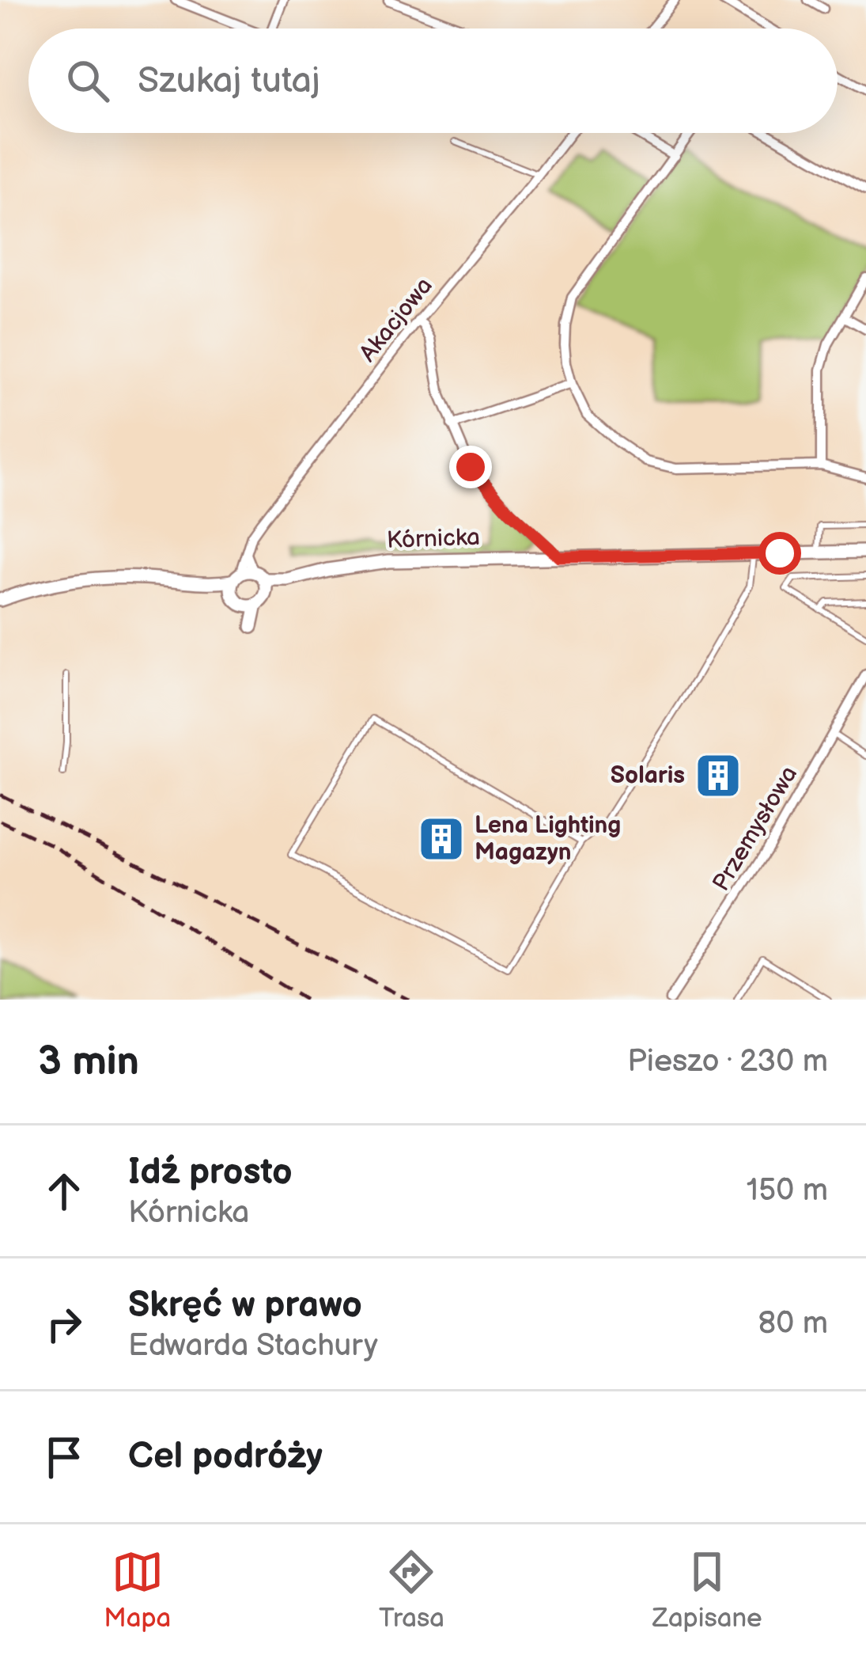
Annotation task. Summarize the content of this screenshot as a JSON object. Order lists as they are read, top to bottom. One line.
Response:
{"streets":{"street":["Akacjowa","Kórnicka","Przemysłowa"]},"crossings":[["Akacjowa","Kórnicka"]],"places":{"building":["Solaris","Lena Lighting Magazyn"]},"page":{"search":"Szukaj tutaj","heading":["3 min","Pieszo · 230 m"],"list":[["Idź prosto","Kórnicka","150 m"],["Skręć w prawo","Edwarda Stachury","80 m"],"Cel podróży"],"nav":["Mapa","Trasa","Zapisane"]}}
